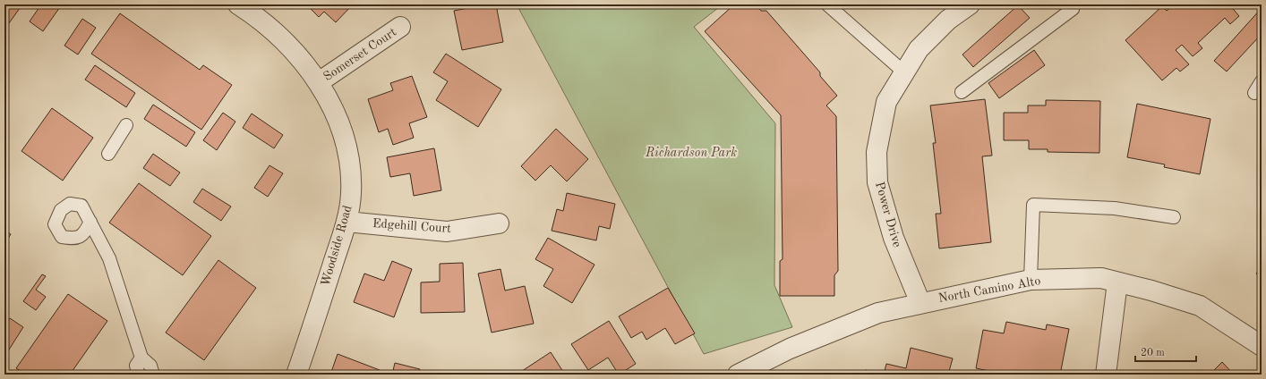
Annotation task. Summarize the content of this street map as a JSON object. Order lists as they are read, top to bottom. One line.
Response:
{"streets":{"street":["Somerset Court","Power Drive","Edgehill Court","Woodside Road","North Camino Alto"]},"crossings":[["Somerset Court","Woodside Road"],["Power Drive","North Camino Alto"],["Edgehill Court","Woodside Road"]],"parks":["Richardson Park"],"scale_bar":"20 m"}
